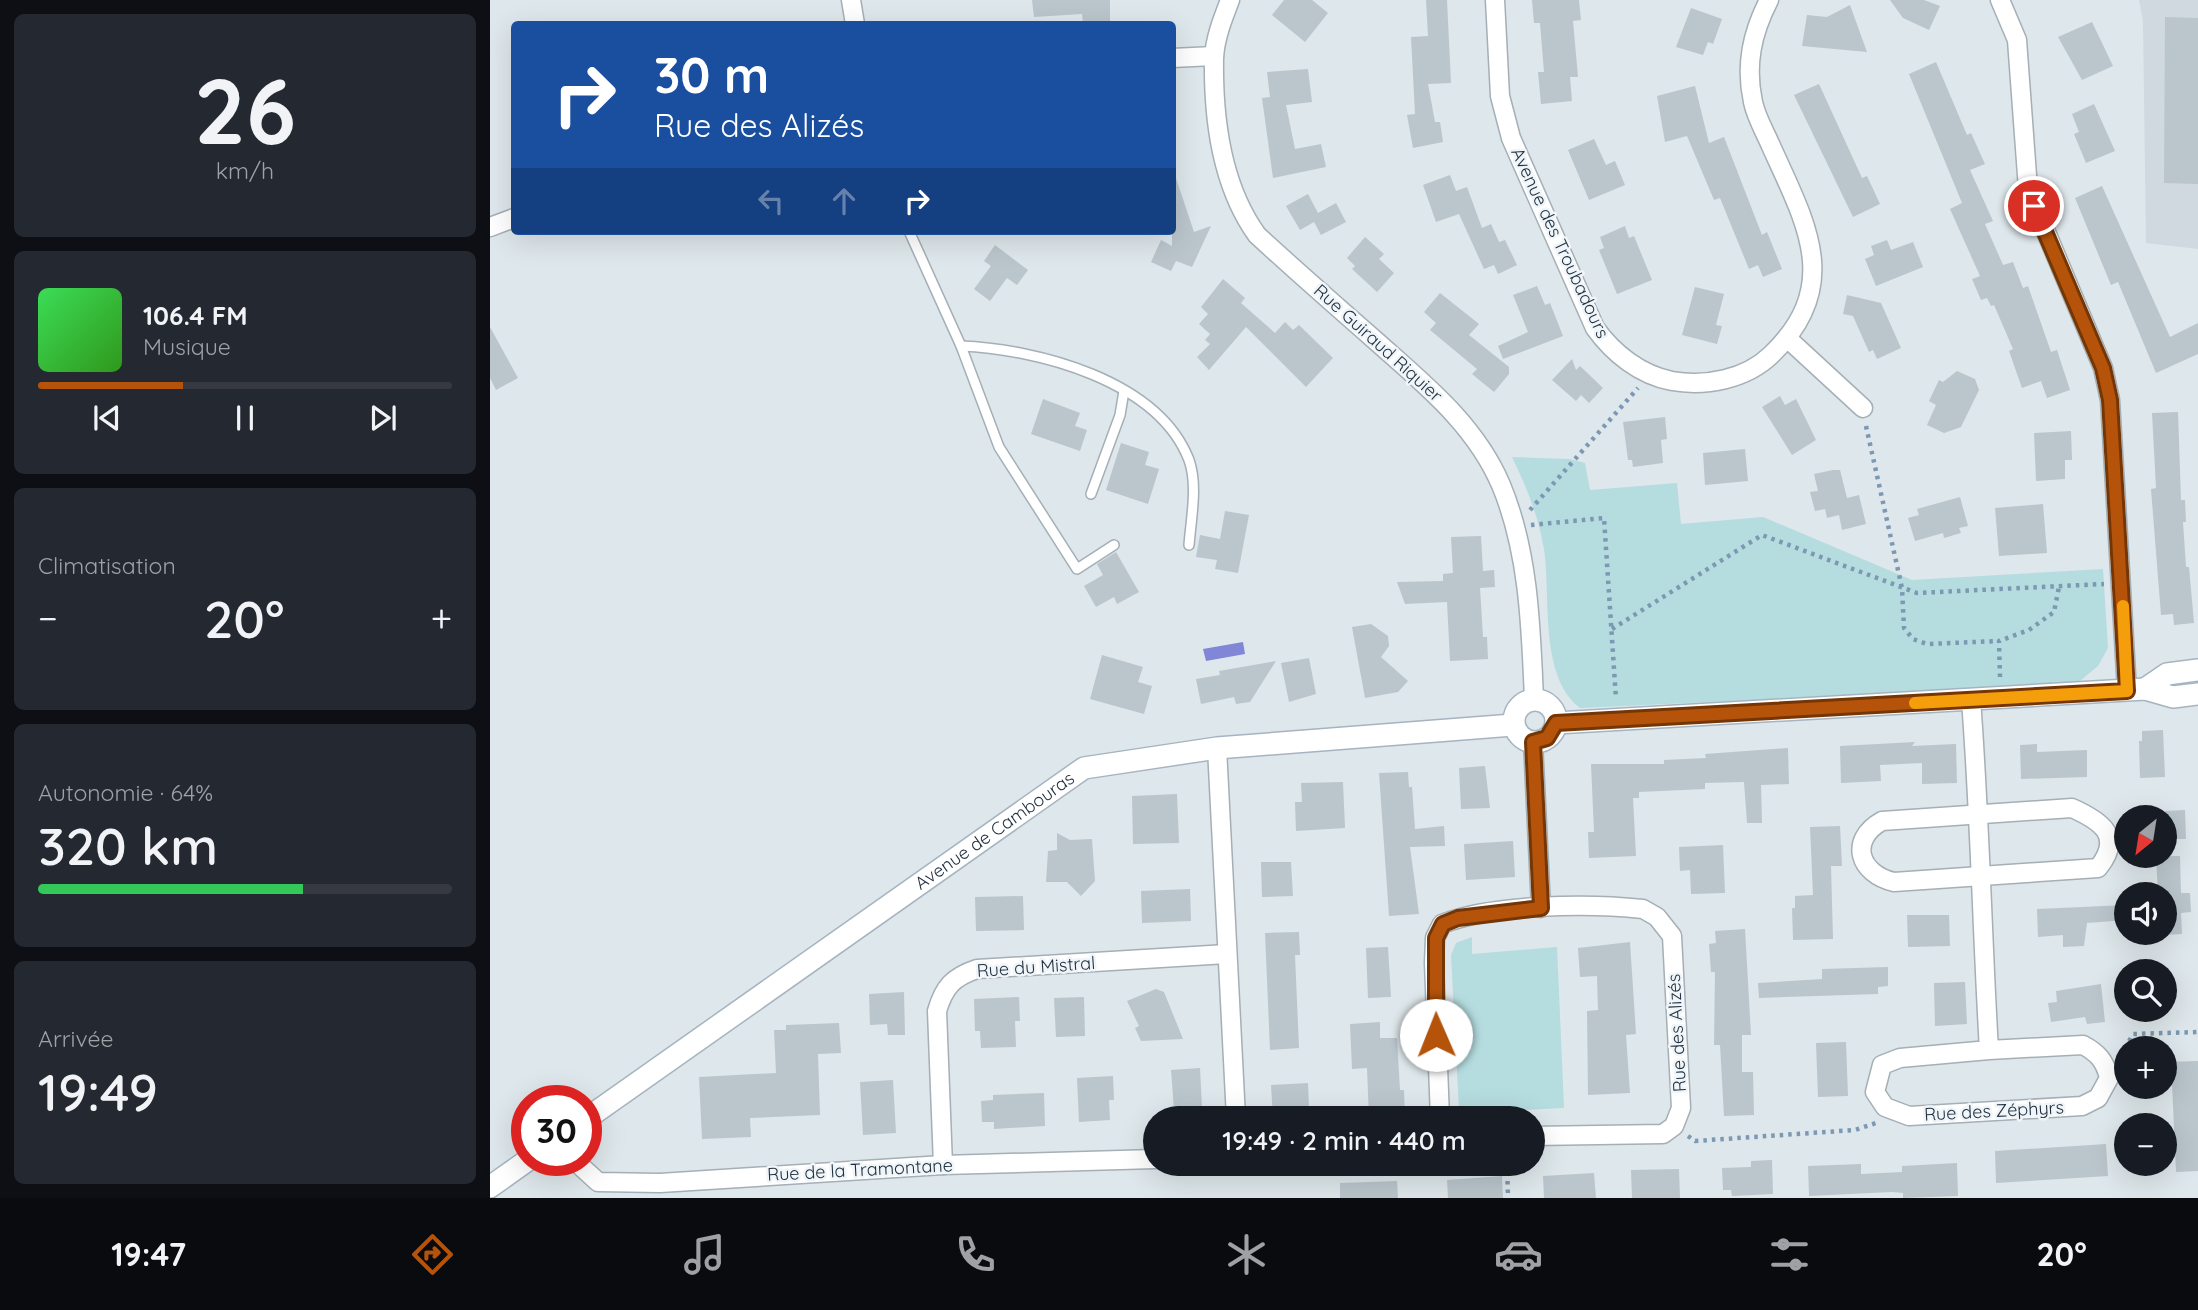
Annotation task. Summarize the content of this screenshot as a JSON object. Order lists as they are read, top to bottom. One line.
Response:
{"streets":{"street":["Avenue des Troubadours","Rue Guiraud Riquier","Avenue de Cambouras","Rue du Mistral","Rue des Alizés","Rue des Zéphyrs","Rue de la Tramontane"]},"crossings":[["Rue Guiraud Riquier","Avenue de Cambouras"],["Rue du Mistral","Rue de la Tramontane"]],"north":"bottom left","page":{"tile":[["26","km/h"],"Climatisation",["Autonomie · 64%","320 km"],["Arrivée","19:49"]],"turn":["30 m","Rue des Alizés"],"song":["106.4 FM","Musique"],"heat":["−","20°","+"],"map_buttons":["+","−"],"limit":"30","trip":"19:49 · 2 min · 440 m","tabs":["19:47","20°"]}}
